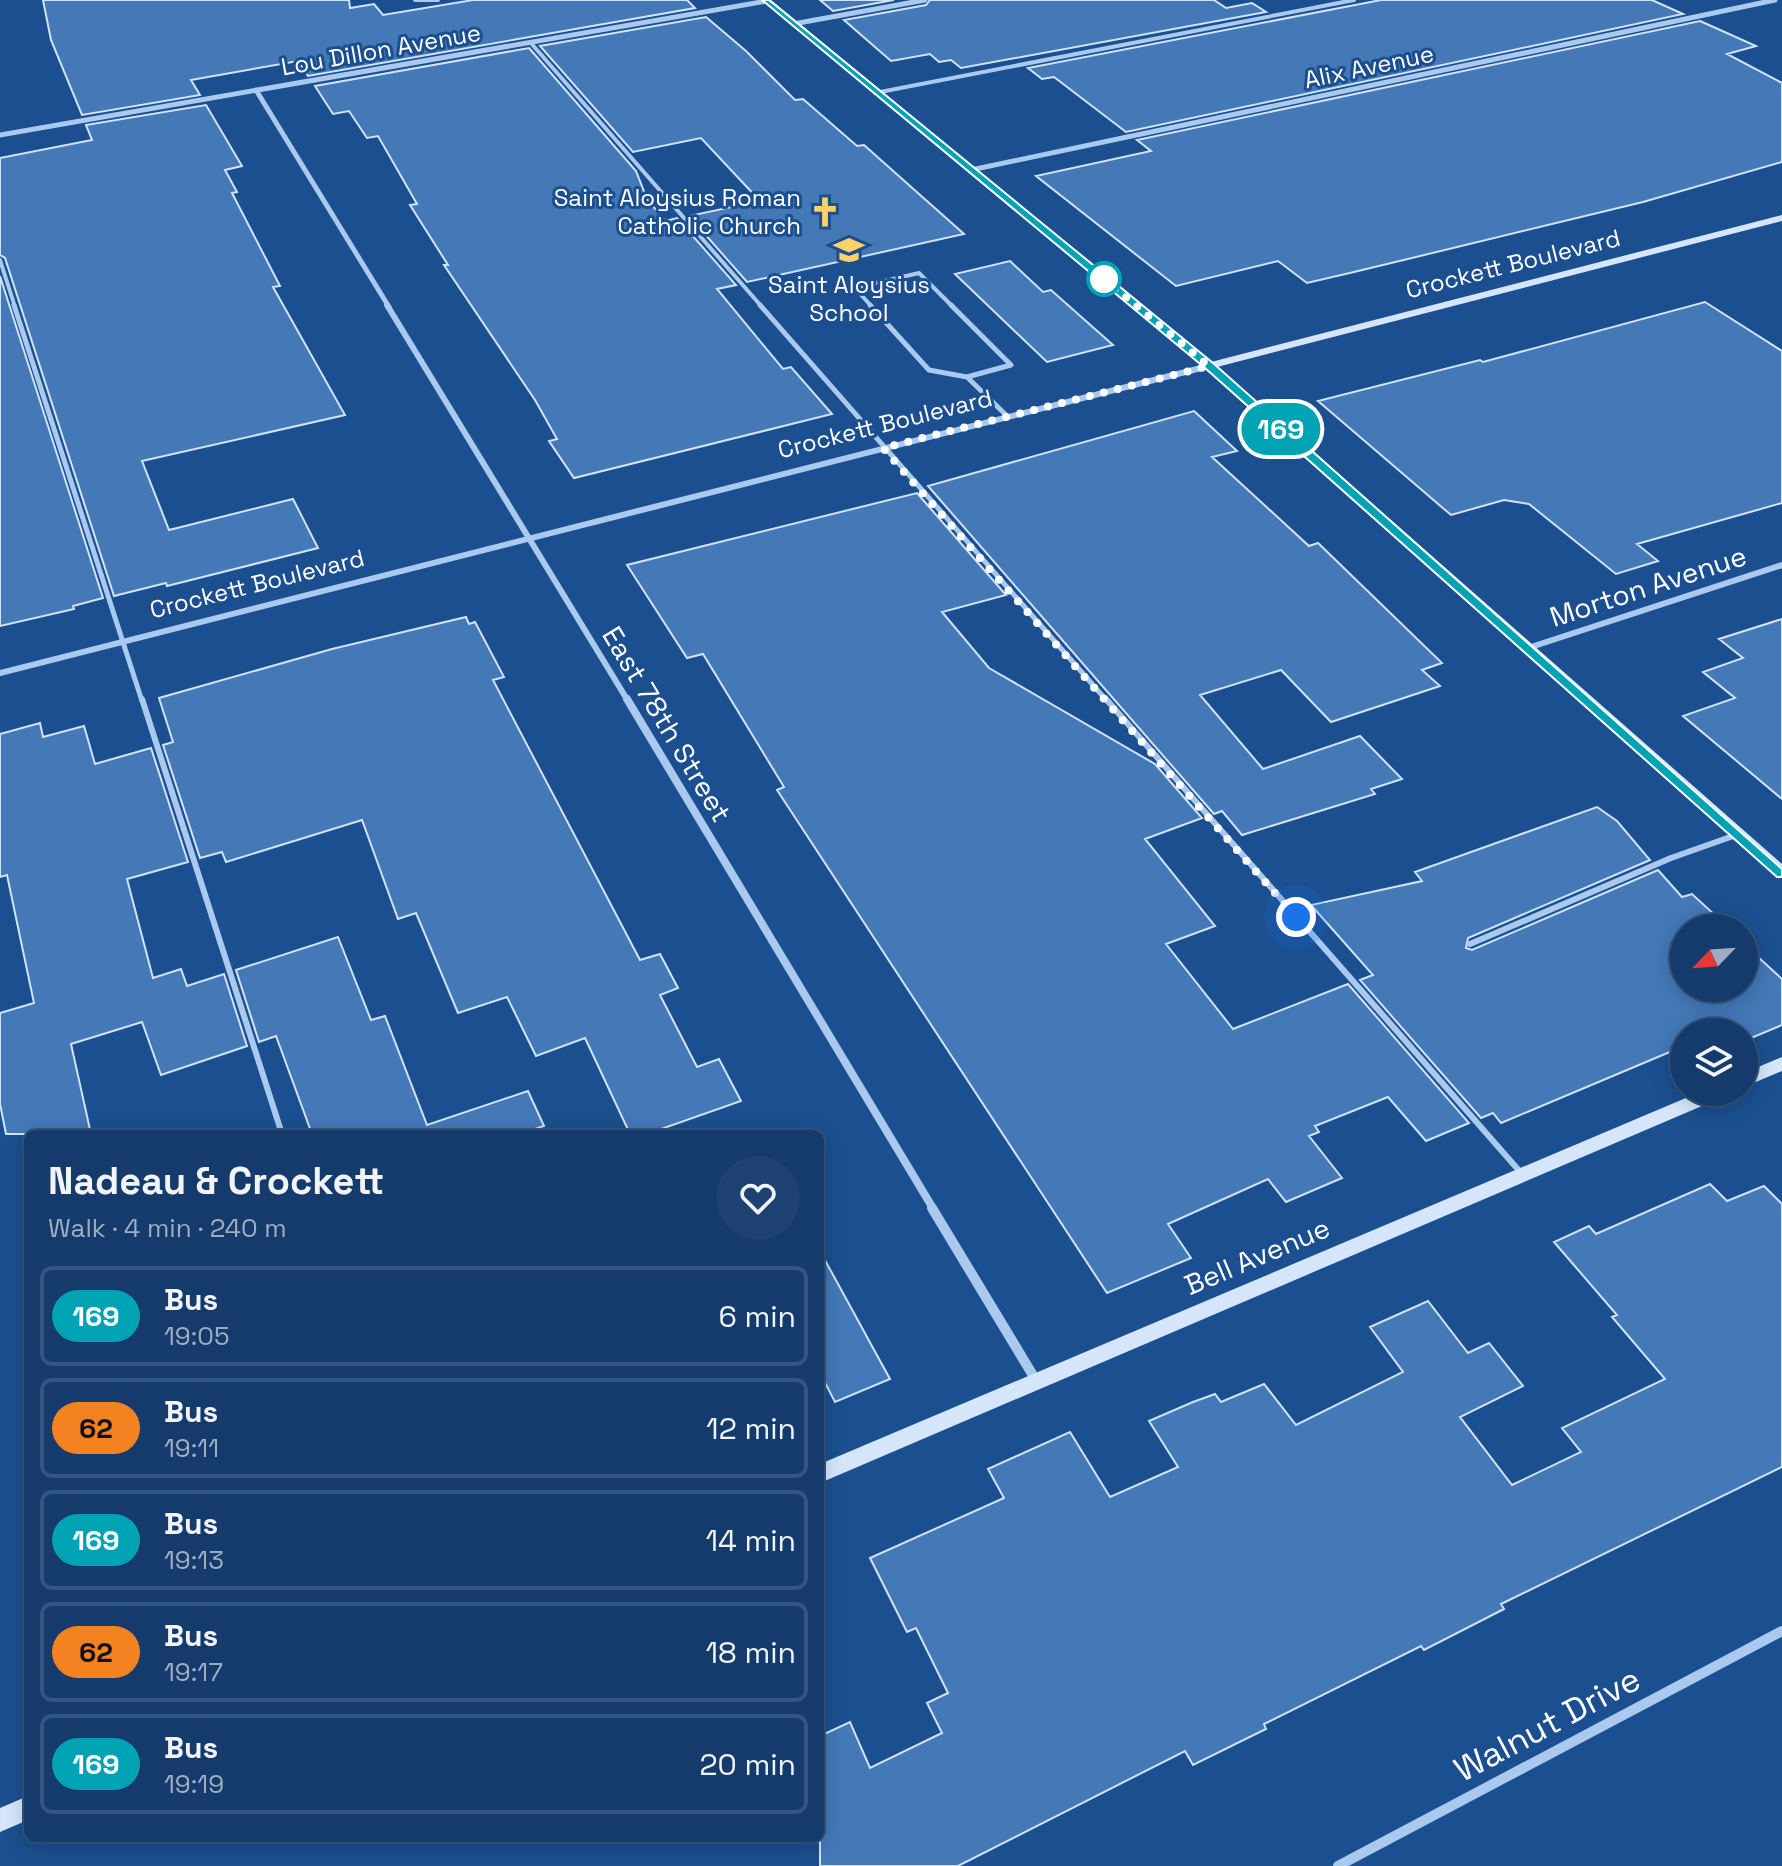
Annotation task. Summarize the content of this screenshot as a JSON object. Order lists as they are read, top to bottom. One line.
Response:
{"streets":{"main road":["Crockett Boulevard","Bell Avenue"],"street":["Lou Dillon Avenue","Alix Avenue","Morton Avenue","East 78th Street","Walnut Drive"]},"crossings":[["Lou Dillon Avenue","East 78th Street"],["Crockett Boulevard","East 78th Street"],["East 78th Street","Bell Avenue"]],"places":{"church":["Saint Aloysius Roman Catholic Church"],"school or university":["Saint Aloysius School"]},"lines":["bus line 169"],"north":"bottom left","page":{"on_map":"169","heading":["Nadeau & Crockett","Walk · 4 min · 240 m"],"list":[{"mark":"169","name":"Bus","note":"19:05","value":"6 min"},{"mark":"62","name":"Bus","note":"19:11","value":"12 min"},{"mark":"169","name":"Bus","note":"19:13","value":"14 min"},{"mark":"62","name":"Bus","note":"19:17","value":"18 min"},{"mark":"169","name":"Bus","note":"19:19","value":"20 min"}]}}
